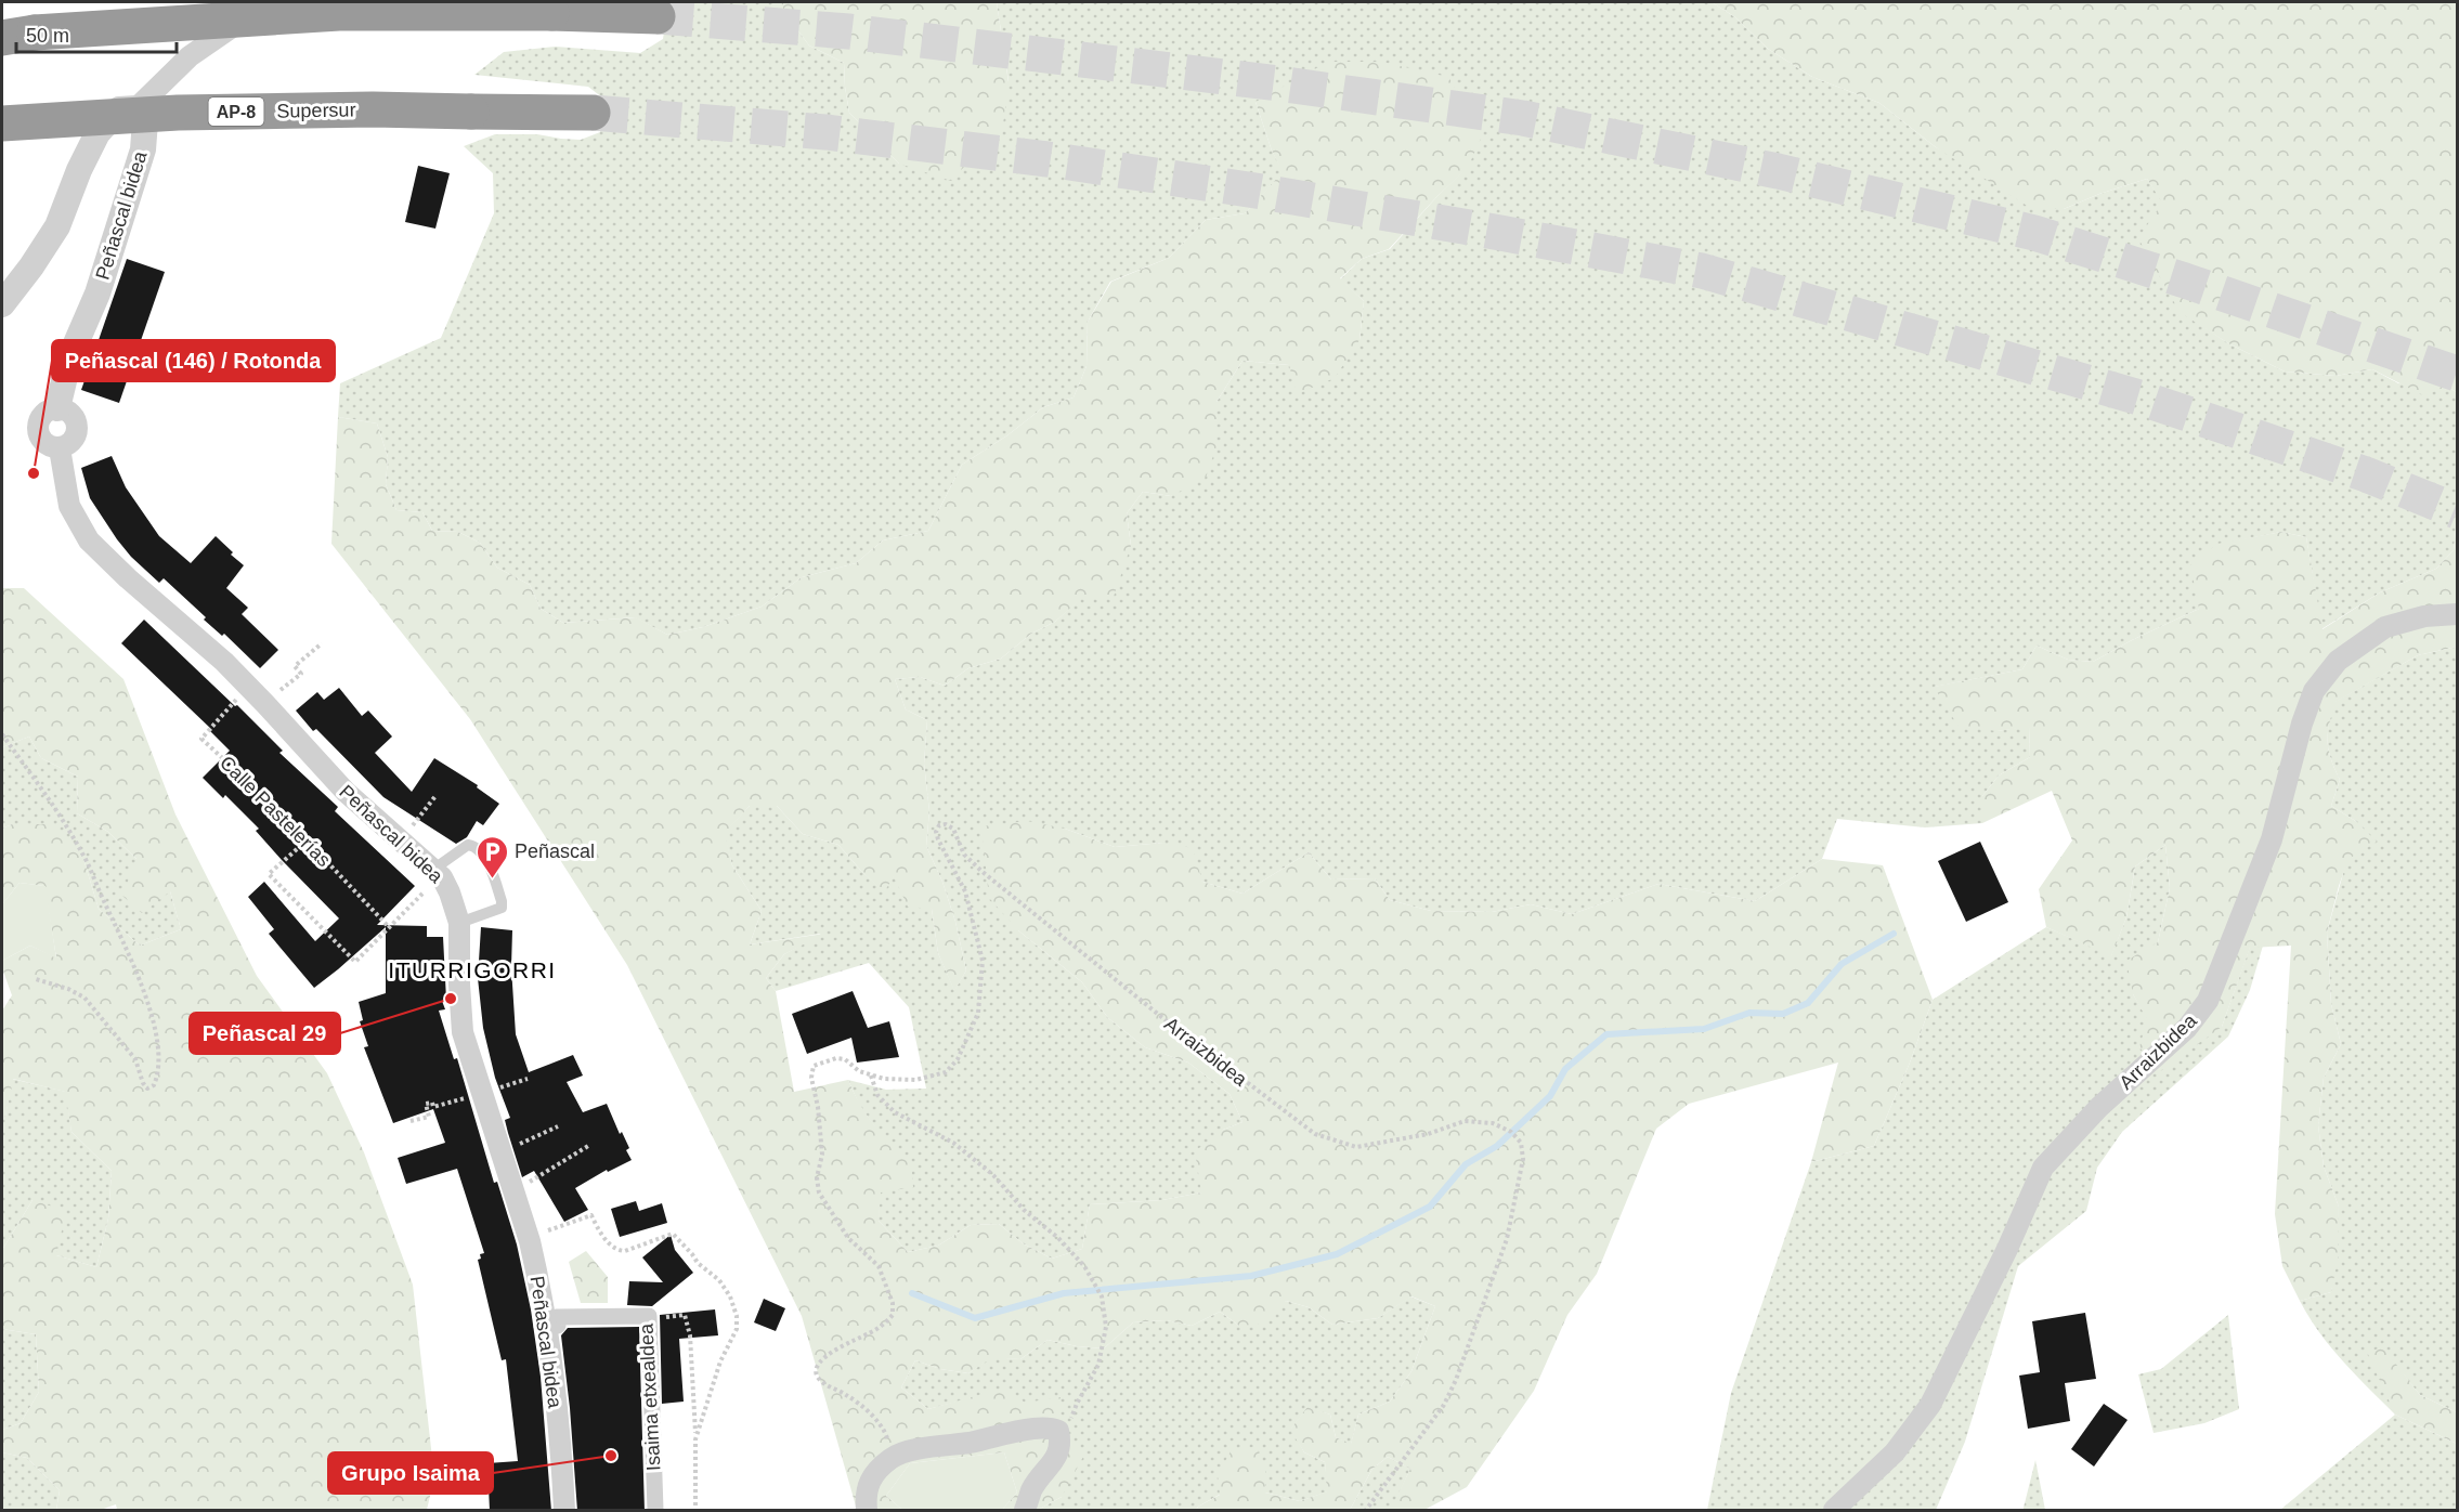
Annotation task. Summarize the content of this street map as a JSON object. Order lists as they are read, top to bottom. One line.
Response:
{"streets":{"highway":["Supersur","AP-8"],"street":["Peñascal bidea","Arraizbidea","Isaima etxealdea"],"path":["Calle Pastelerías"]},"crossings":[["Peñascal bidea","Isaima etxealdea"]],"districts":["ITURRIGORRI"],"places":{"other":["Peñascal (146) / Rotonda","Peñascal 29","Grupo Isaima"],"parking":["Peñascal"]},"scale_bar":"50 m"}
